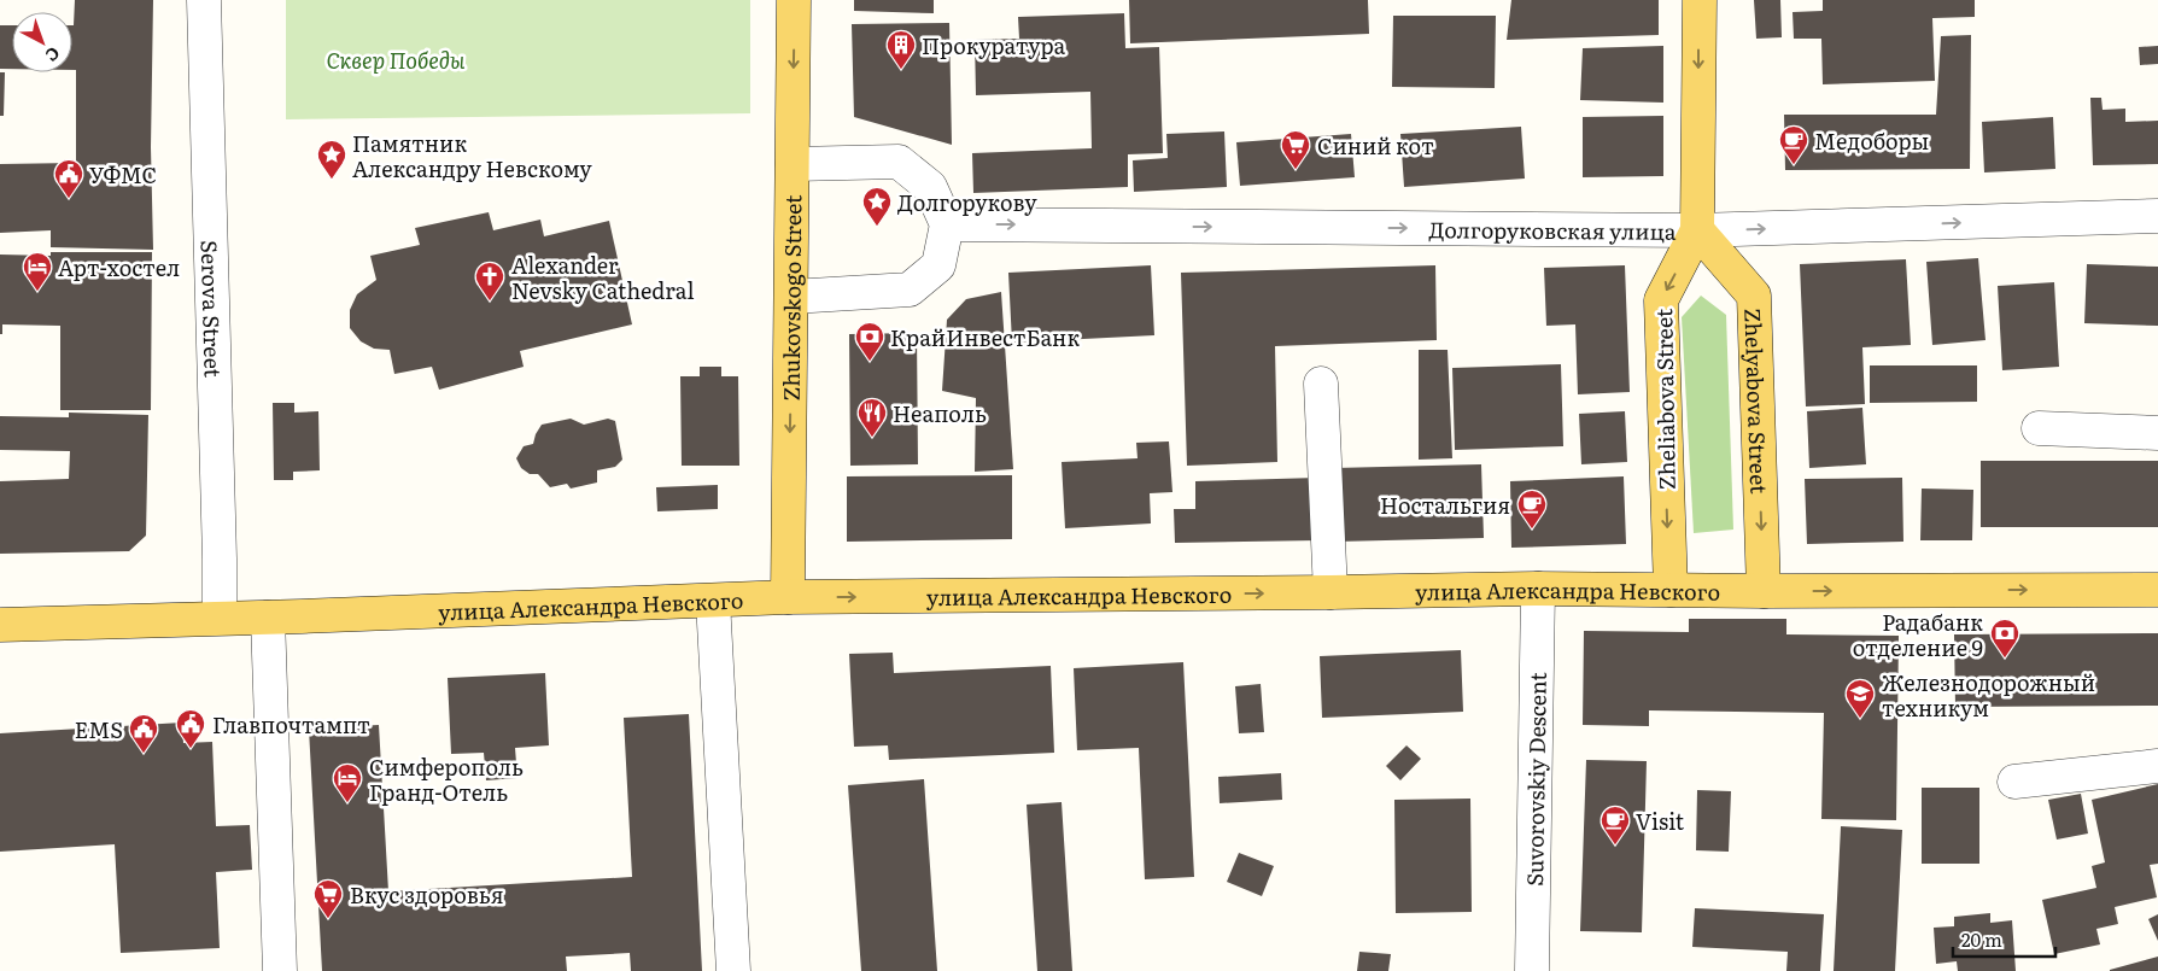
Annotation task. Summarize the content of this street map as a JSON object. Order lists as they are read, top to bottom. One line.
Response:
{"streets":{"main road":["Zhukovskogo Street","Zheliabova Street","Zhelyabova Street","улица Александра Невского"],"street":["Долгоруковская улица","Serova Street","Suvorovskiy Descent"]},"crossings":[["Долгоруковская улица","Zheliabova Street"],["Долгоруковская улица","Zhelyabova Street"],["Zhukovskogo Street","улица Александра Невского"],["Serova Street","улица Александра Невского"],["Zheliabova Street","Zhelyabova Street"],["Zheliabova Street","улица Александра Невского"],["Zhelyabova Street","улица Александра Невского"],["улица Александра Невского","Suvorovskiy Descent"]],"one_way":["Долгоруковская улица","Zhukovskogo Street","Zheliabova Street","Zhelyabova Street","улица Александра Невского"],"parks":["Сквер Победы"],"places":{"building":["Прокуратура"],"cafe":["Медоборы","Ностальгия","Visit"],"supermarket":["Синий кот","Вкус здоровья"],"place":["Памятник Александру Невскому","Долгорукову"],"public building":["УФМС","Главпочтампт","EMS"],"hotel":["Арт-хостел","Симферополь Гранд-Отель"],"church":["Alexander Nevsky Cathedral"],"bank":["КрайИнвестБанк","Радабанк отделение 9"],"restaurant":["Неаполь"],"school or university":["Железнодорожный техникум"]},"scale_bar":"20 m","north":"bottom right"}
